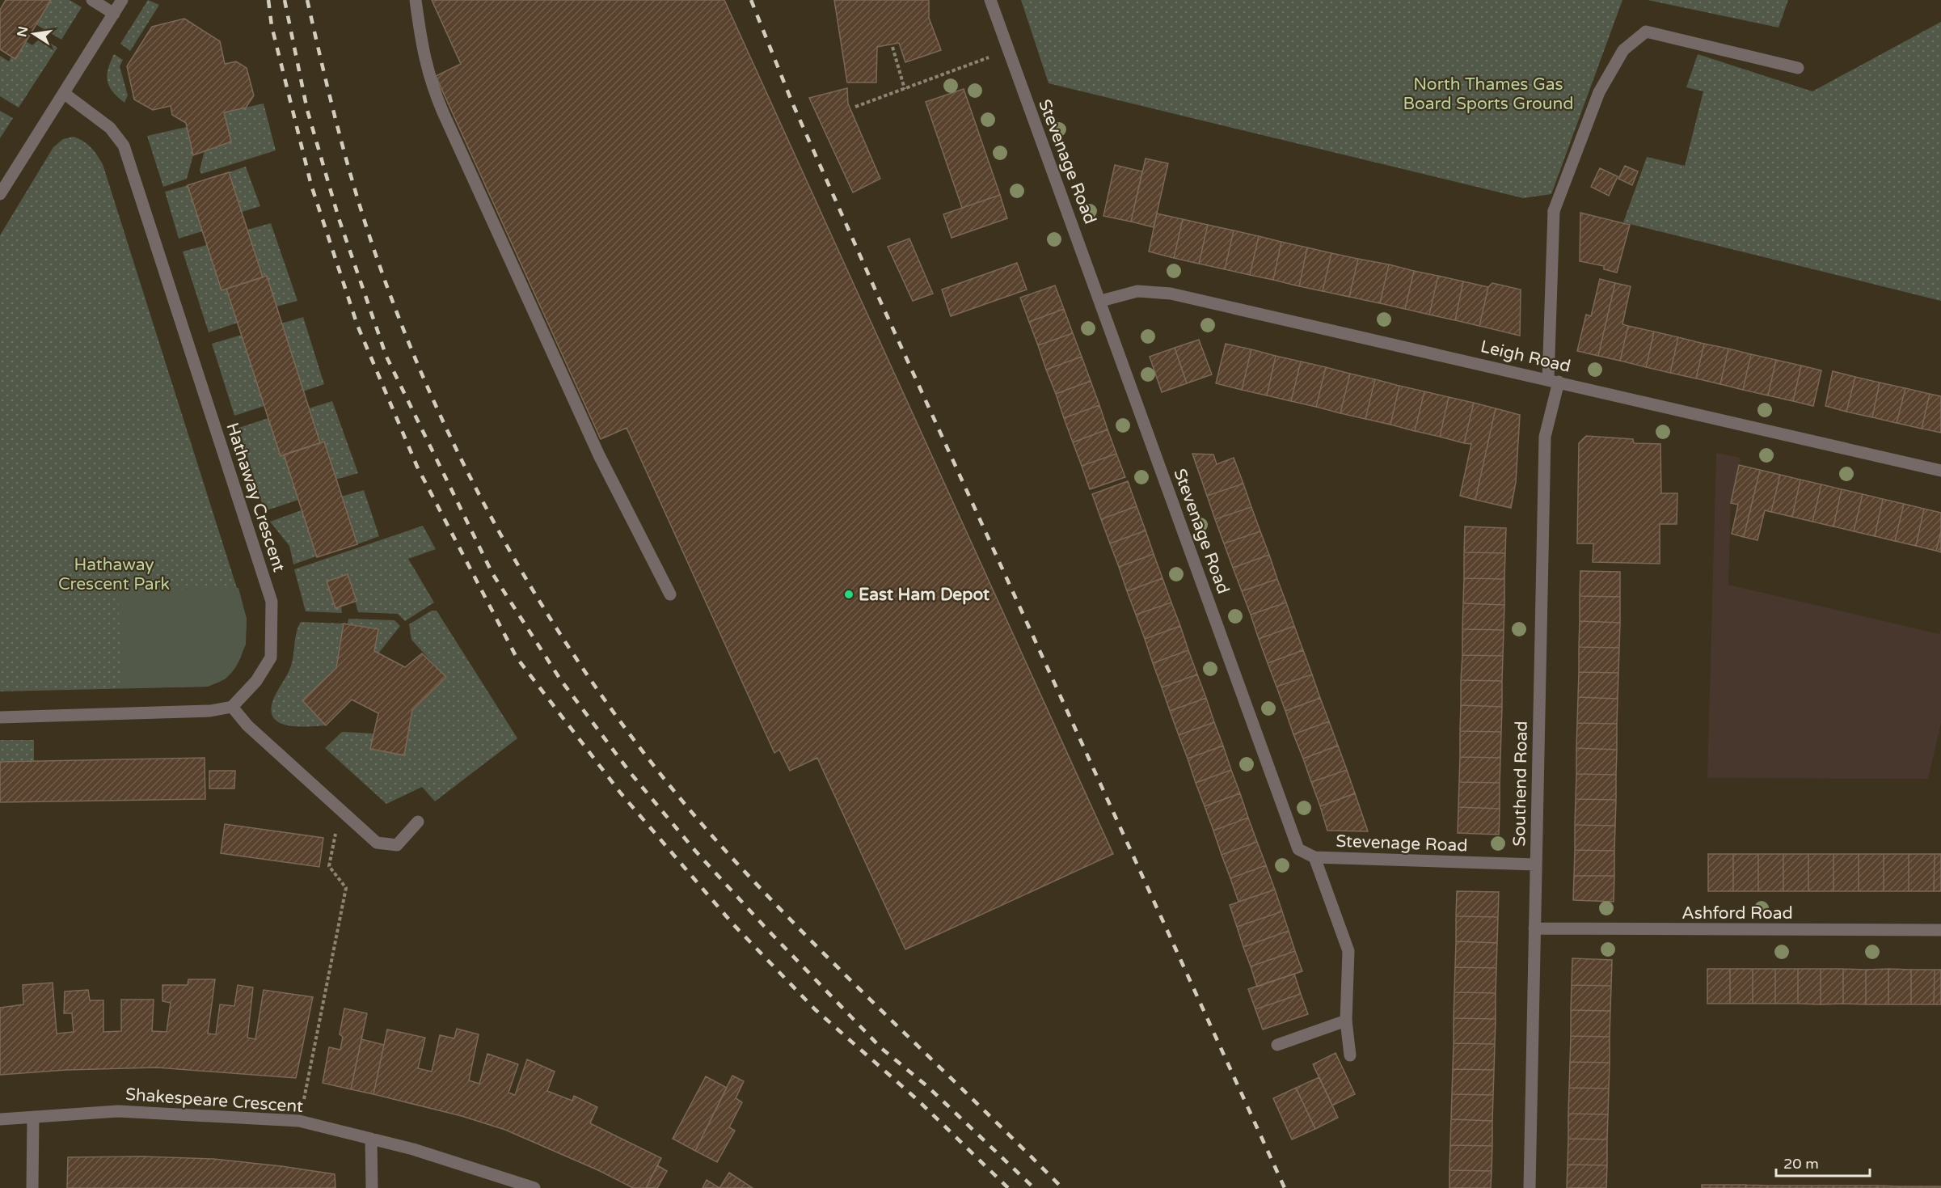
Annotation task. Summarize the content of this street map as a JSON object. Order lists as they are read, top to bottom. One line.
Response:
{"streets":{"street":["Stevenage Road","Leigh Road","Hathaway Crescent","Southend Road","Ashford Road","Shakespeare Crescent"]},"crossings":[["Stevenage Road","Leigh Road"],["Stevenage Road","Southend Road"],["Leigh Road","Southend Road"],["Southend Road","Ashford Road"]],"parks":["North Thames Gas Board Sports Ground","Hathaway Crescent Park"],"places":["East Ham Depot"],"scale_bar":"20 m","north":"left"}
